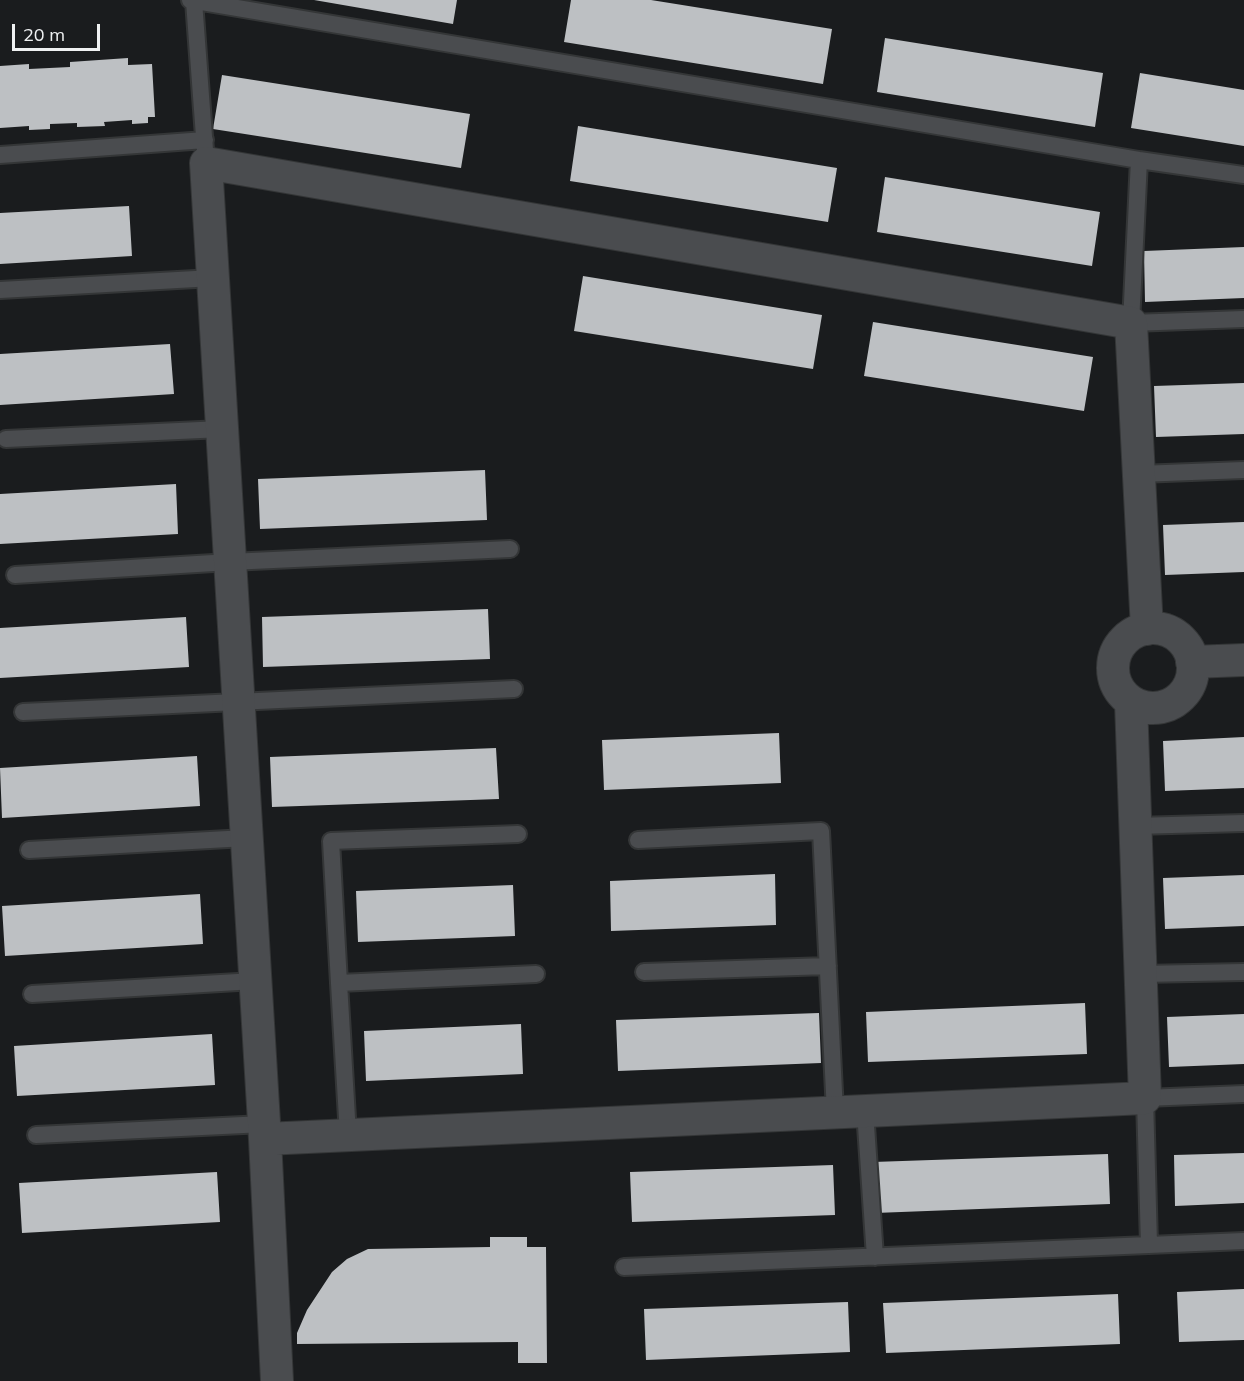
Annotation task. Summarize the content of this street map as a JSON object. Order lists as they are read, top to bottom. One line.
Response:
{"scale_bar":"20 m"}
